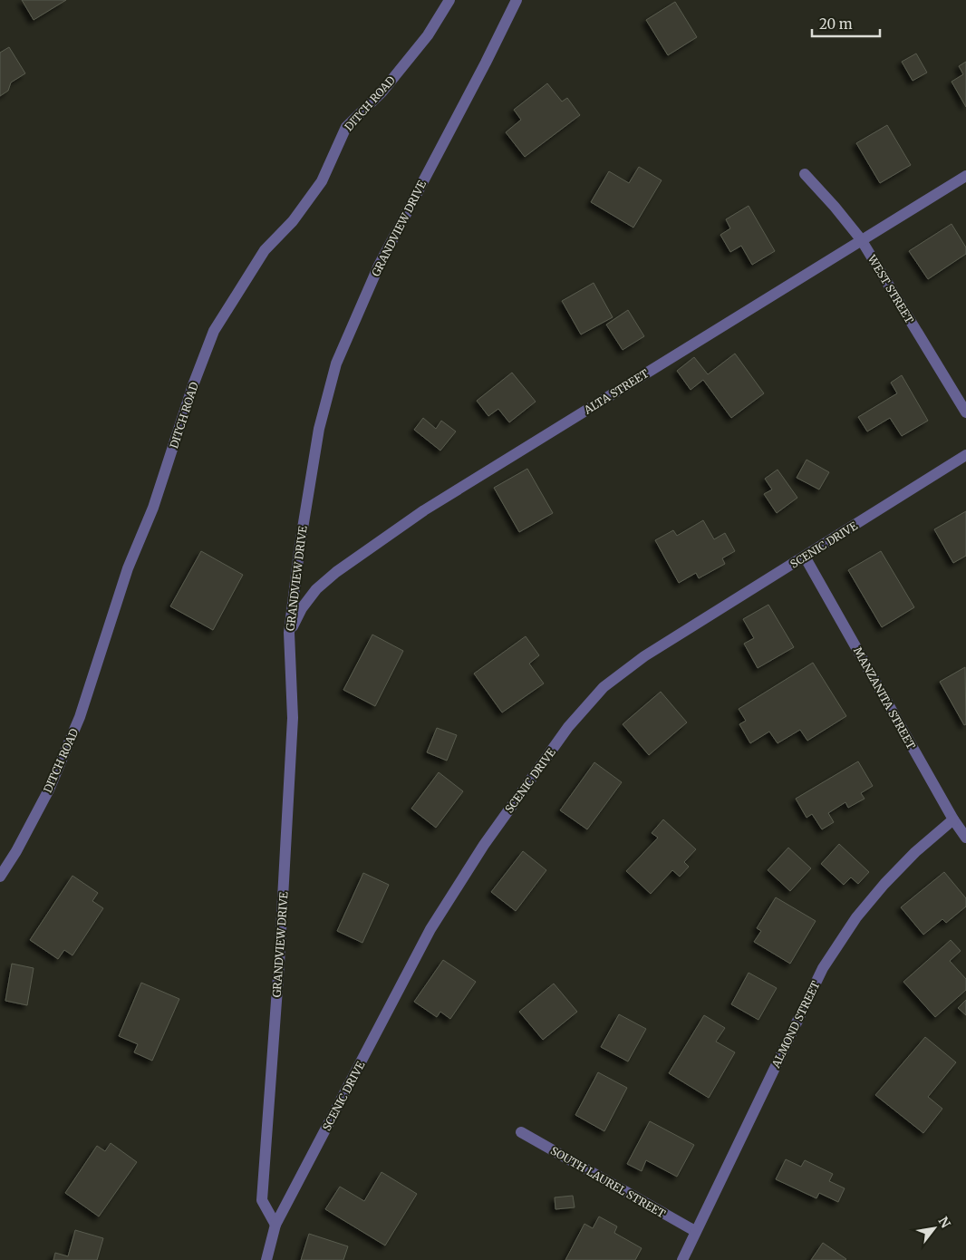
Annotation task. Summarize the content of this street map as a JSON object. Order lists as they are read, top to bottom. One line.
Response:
{"streets":{"street":["DITCH ROAD","GRANDVIEW DRIVE","WEST STREET","ALTA STREET","SCENIC DRIVE","MANZANITA STREET","ALMOND STREET","SOUTH LAUREL STREET"]},"crossings":[["GRANDVIEW DRIVE","ALTA STREET"],["GRANDVIEW DRIVE","SCENIC DRIVE"],["WEST STREET","ALTA STREET"],["SCENIC DRIVE","MANZANITA STREET"],["MANZANITA STREET","ALMOND STREET"],["ALMOND STREET","SOUTH LAUREL STREET"]],"scale_bar":"20 m","north":"top right"}
